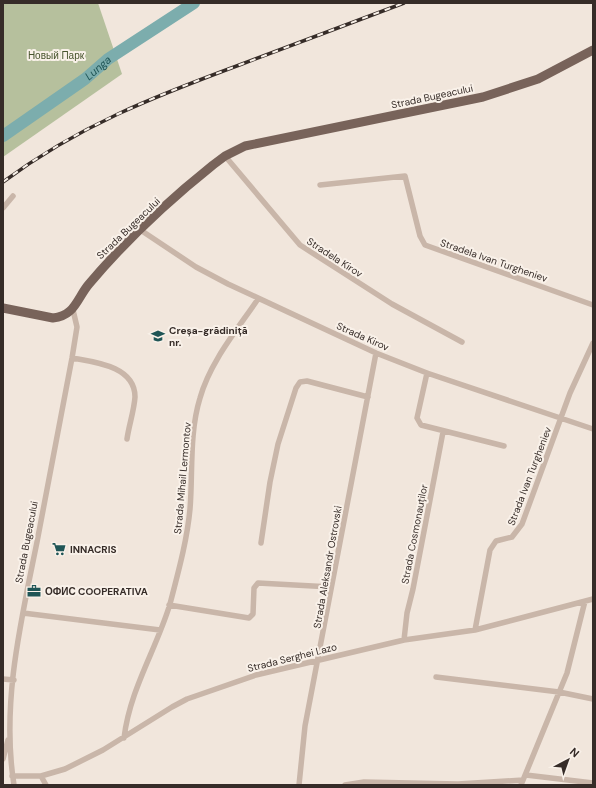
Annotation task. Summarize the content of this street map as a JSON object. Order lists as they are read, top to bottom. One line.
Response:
{"streets":{"main road":["Strada Bugeacului"],"street":["Stradela Kirov","Stradela Ivan Turgheniev","Strada Kirov","Strada Ivan Turgheniev","Strada Mihail Lermontov","Strada Cosmonauților","Strada Aleksandr Ostrovski","Strada Serghei Lazo"]},"crossings":[["Strada Bugeacului","Stradela Kirov"],["Strada Bugeacului","Strada Kirov"],["Strada Bugeacului","Strada Serghei Lazo"],["Strada Kirov","Strada Ivan Turgheniev"],["Strada Kirov","Strada Mihail Lermontov"],["Strada Kirov","Strada Aleksandr Ostrovski"],["Strada Ivan Turgheniev","Strada Serghei Lazo"],["Strada Mihail Lermontov","Strada Serghei Lazo"],["Strada Cosmonauților","Strada Serghei Lazo"],["Strada Aleksandr Ostrovski","Strada Serghei Lazo"]],"water":["Lunga"],"parks":["Новый Парк"],"places":{"school or university":["Creșa-grădiniță nr."],"supermarket":["INNACRIS"],"office":["ОФИС COOPERATIVA"]},"north":"top right"}
